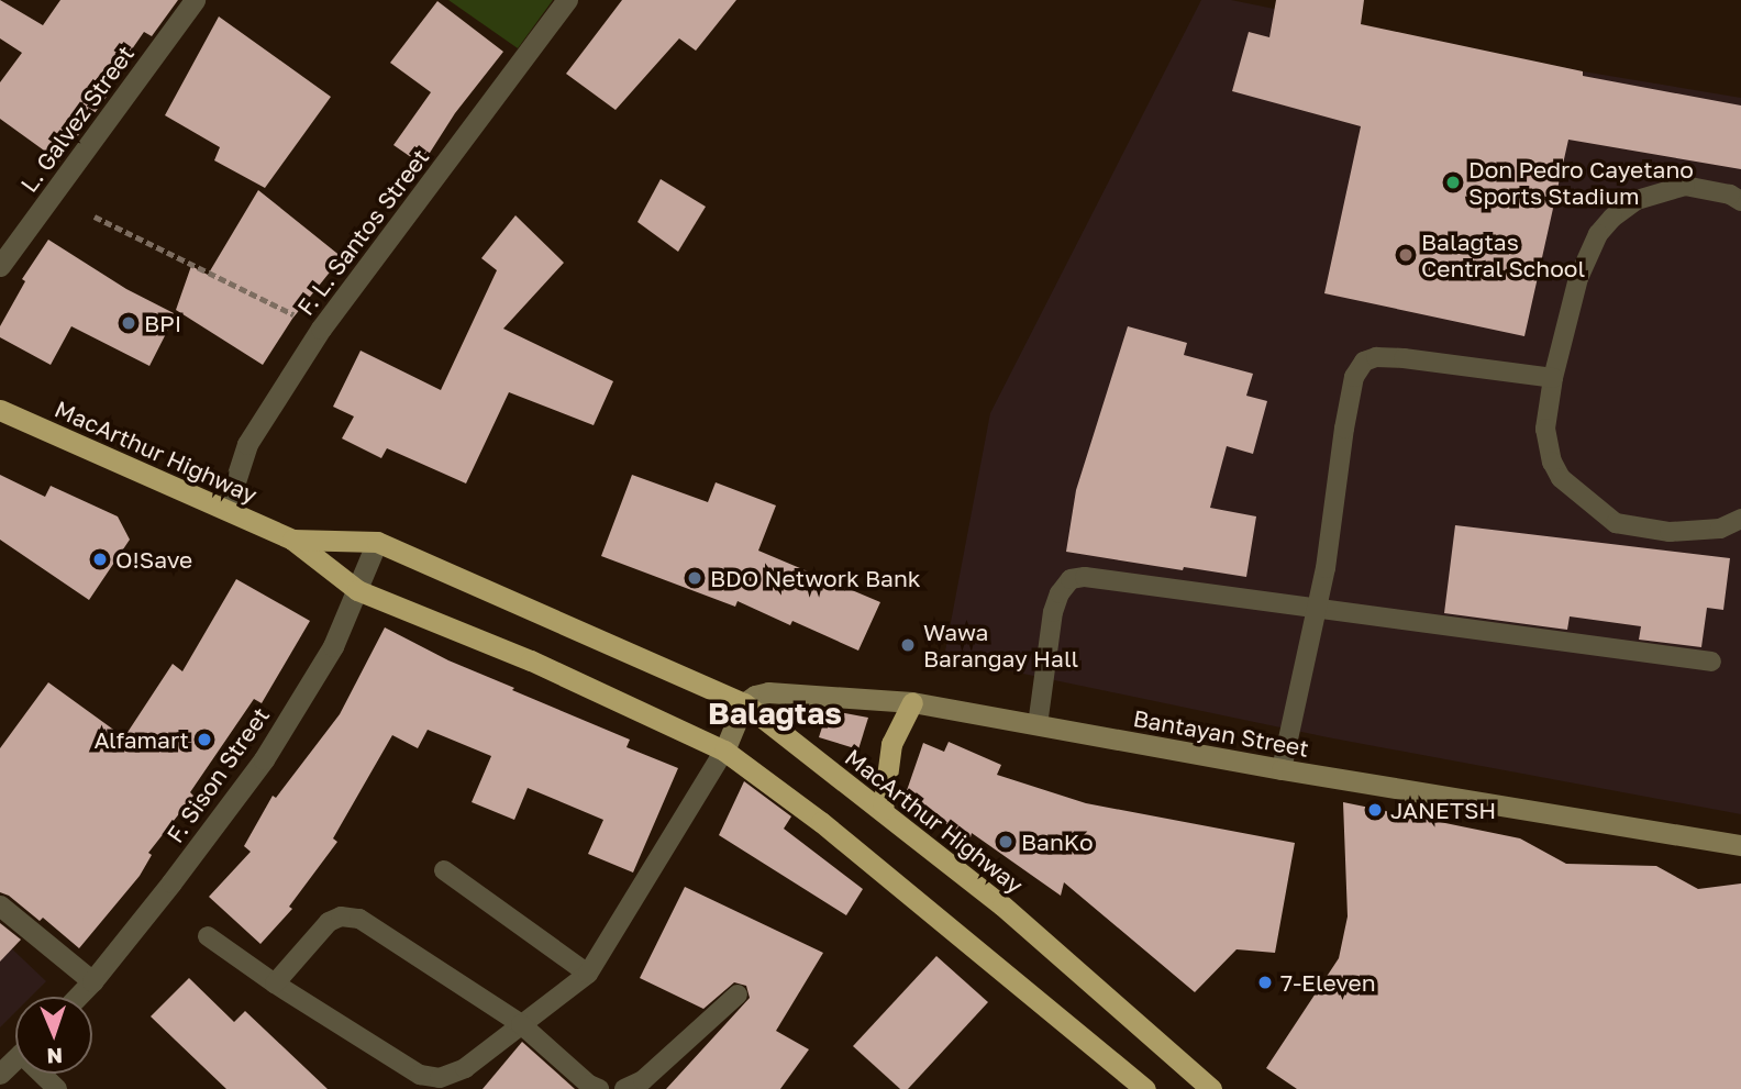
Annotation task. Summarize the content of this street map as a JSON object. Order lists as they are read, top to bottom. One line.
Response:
{"streets":{"highway":["MacArthur Highway"],"main road":["Bantayan Street"],"street":["L. Galvez Street","F. L. Santos Street","F. Sison Street"]},"crossings":[["F. L. Santos Street","MacArthur Highway"],["MacArthur Highway","Bantayan Street"],["MacArthur Highway","F. Sison Street"]],"districts":["Balagtas"],"places":["Don Pedro Cayetano Sports Stadium","Balagtas Central School","BPI","O!Save","BDO Network Bank","Wawa Barangay Hall","Alfamart","JANETSH","BanKo","7-Eleven"],"north":"bottom"}
